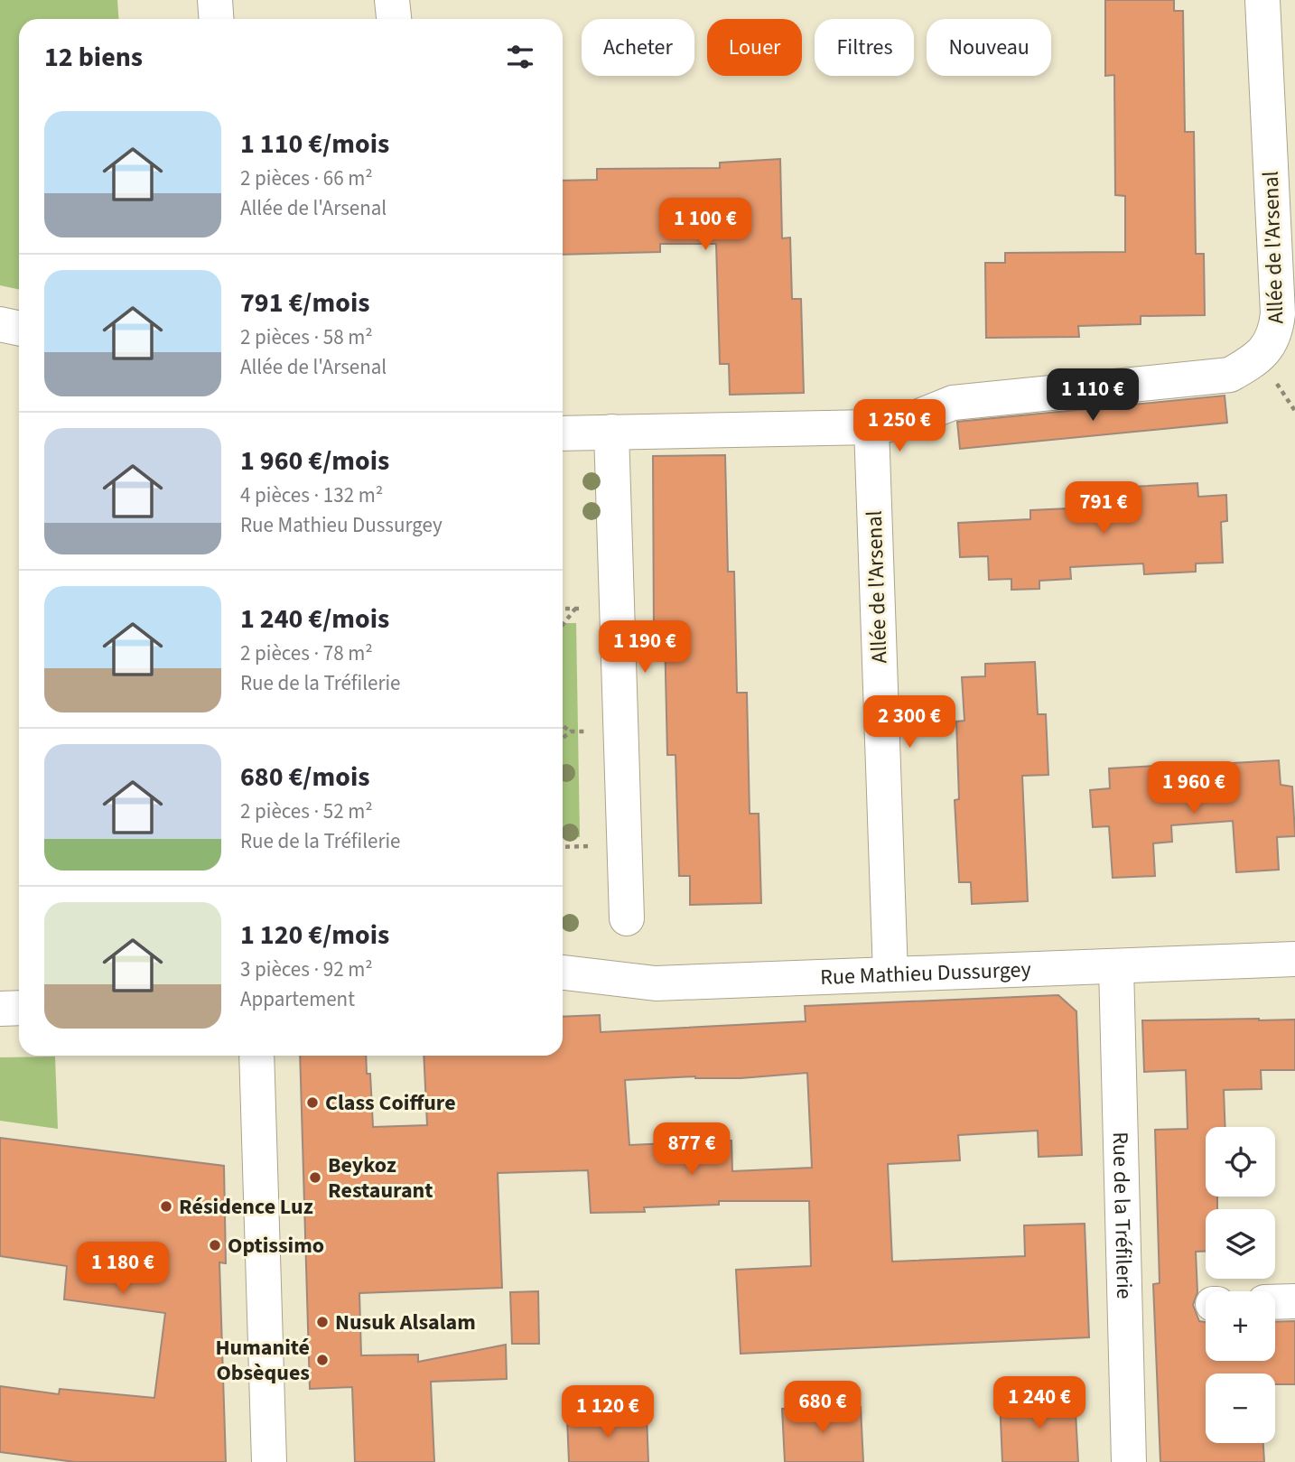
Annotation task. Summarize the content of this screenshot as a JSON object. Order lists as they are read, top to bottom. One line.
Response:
{"streets":{"street":["Allée de l'Arsenal","Rue Mathieu Dussurgey","Rue de la Tréfilerie"]},"crossings":[["Allée de l'Arsenal","Rue Mathieu Dussurgey"],["Rue Mathieu Dussurgey","Rue de la Tréfilerie"]],"places":["Class Coiffure","Beykoz Restaurant","Résidence Luz","Optissimo","Nusuk Alsalam","Humanité Obsèques"],"page":{"chip":["Acheter","Louer","Filtres","Nouveau"],"heading":"12 biens","list":[{"name":"1 110 €/mois","note":"2 pièces · 66 m² · Allée de l'Arsenal"},{"name":"791 €/mois","note":"2 pièces · 58 m² · Allée de l'Arsenal"},{"name":"1 960 €/mois","note":"4 pièces · 132 m² · Rue Mathieu Dussurgey"},{"name":"1 240 €/mois","note":"2 pièces · 78 m² · Rue de la Tréfilerie"},{"name":"680 €/mois","note":"2 pièces · 52 m² · Rue de la Tréfilerie"},{"name":"1 120 €/mois","note":"3 pièces · 92 m² · Appartement"}],"price":["1 100 €","1 110 €","1 250 €","791 €","1 190 €","2 300 €","1 960 €","877 €","1 180 €","1 240 €","680 €","1 120 €"],"map_buttons":["+","−"]}}
